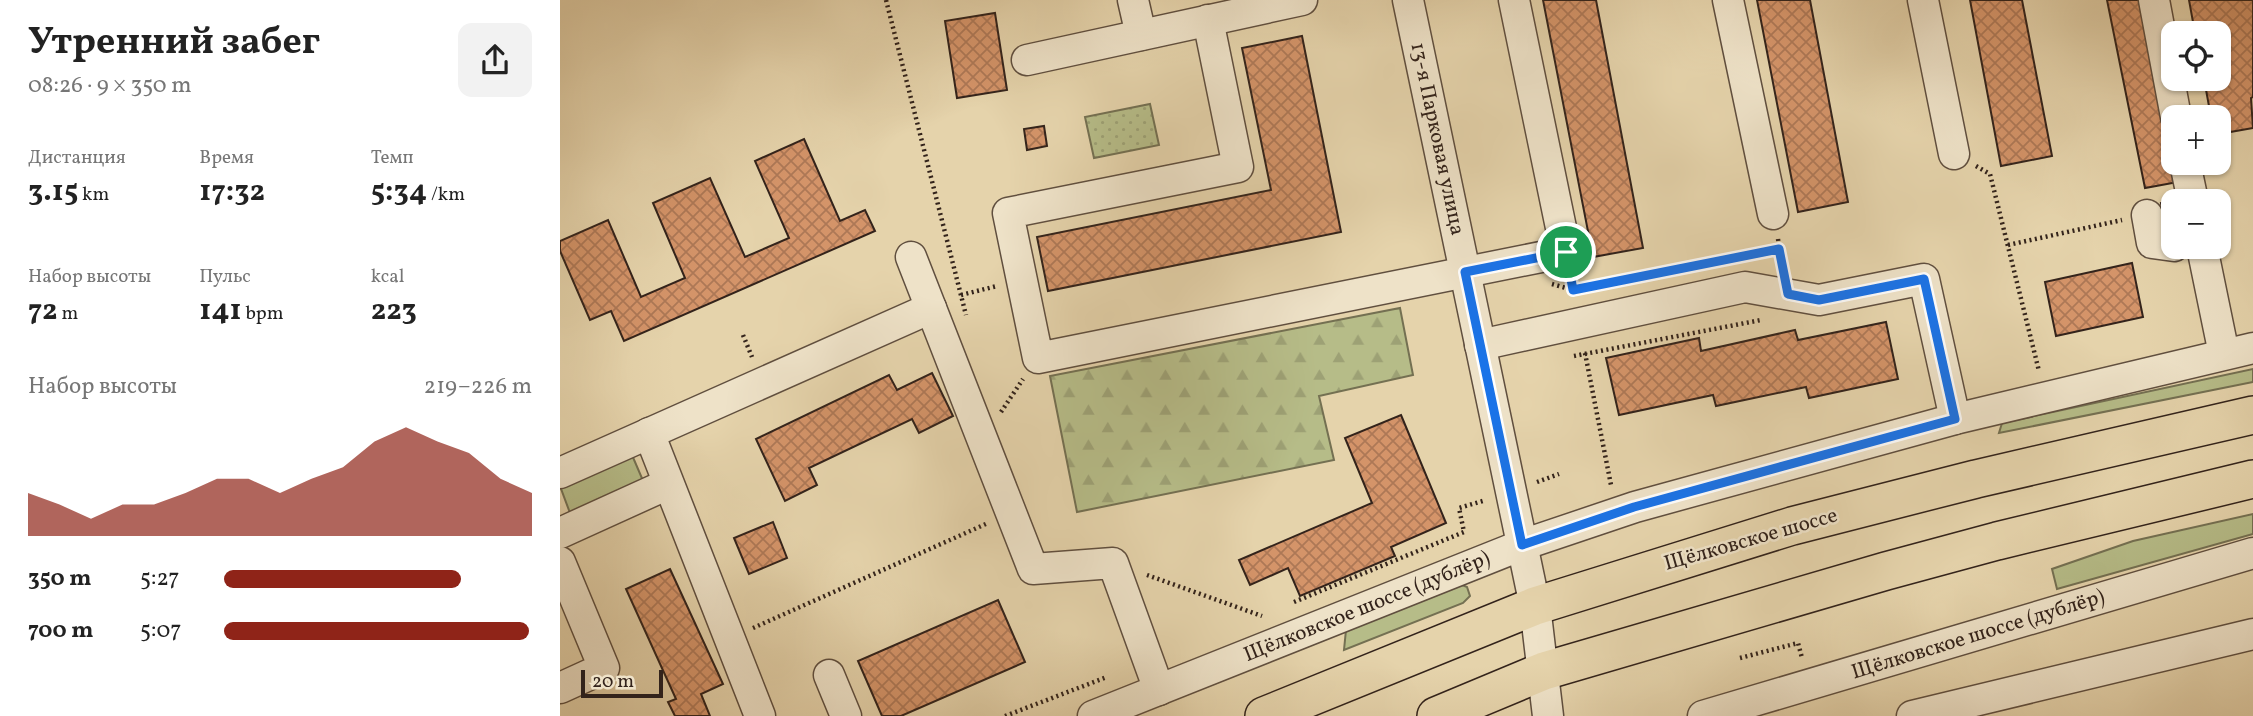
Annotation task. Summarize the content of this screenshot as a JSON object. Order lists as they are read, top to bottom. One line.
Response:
{"streets":{"main road":["Щёлковское шоссе"],"street":["13-я Парковая улица","Щёлковское шоссе (дублёр)"]},"crossings":[["13-я Парковая улица","Щёлковское шоссе"],["13-я Парковая улица","Щёлковское шоссе (дублёр)"]],"scale_bar":"20 m","page":{"heading":["Утренний забег","08:26 · 9 × 350 m"],"map_buttons":["+","−"],"stats":[["Дистанция","3.15 km"],["Время","17:32"],["Темп","5:34 /km"],["Набор высоты","72 m"],["Пульс","141 bpm"],["kcal","223"]],"chart":["Набор высоты","219–226 m"],"list":[{"name":"350 m","note":"5:27"},{"name":"700 m","note":"5:07"}],"scale":"20 m"}}
